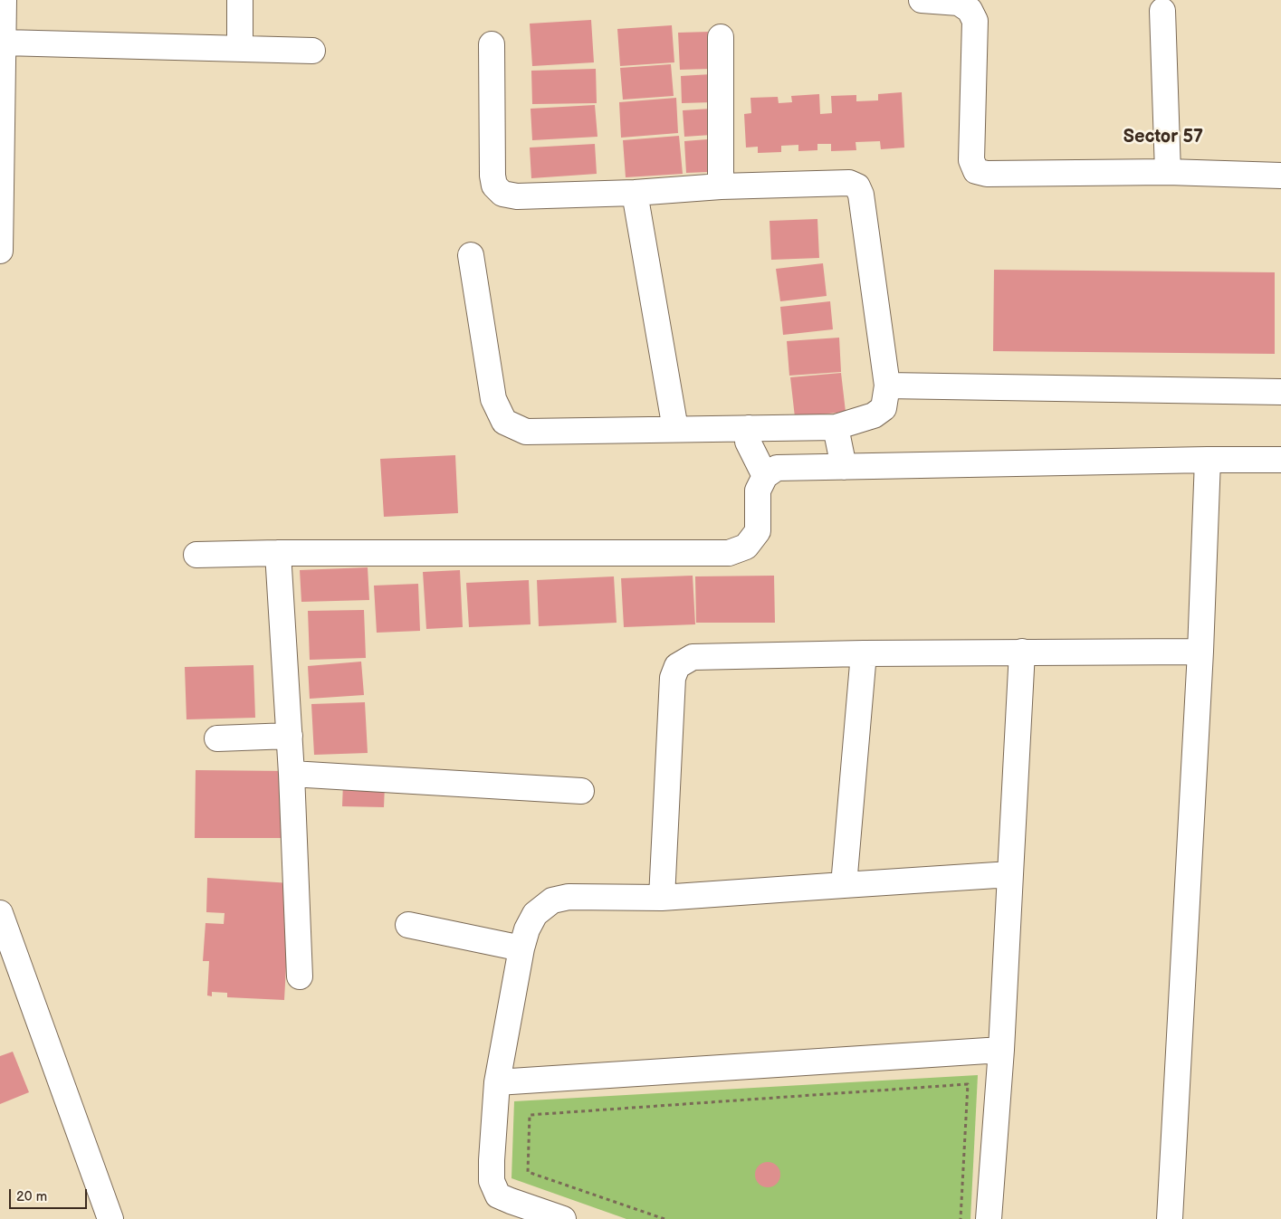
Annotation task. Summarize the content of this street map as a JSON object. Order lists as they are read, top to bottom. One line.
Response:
{"districts":["Sector 57"],"scale_bar":"20 m"}
